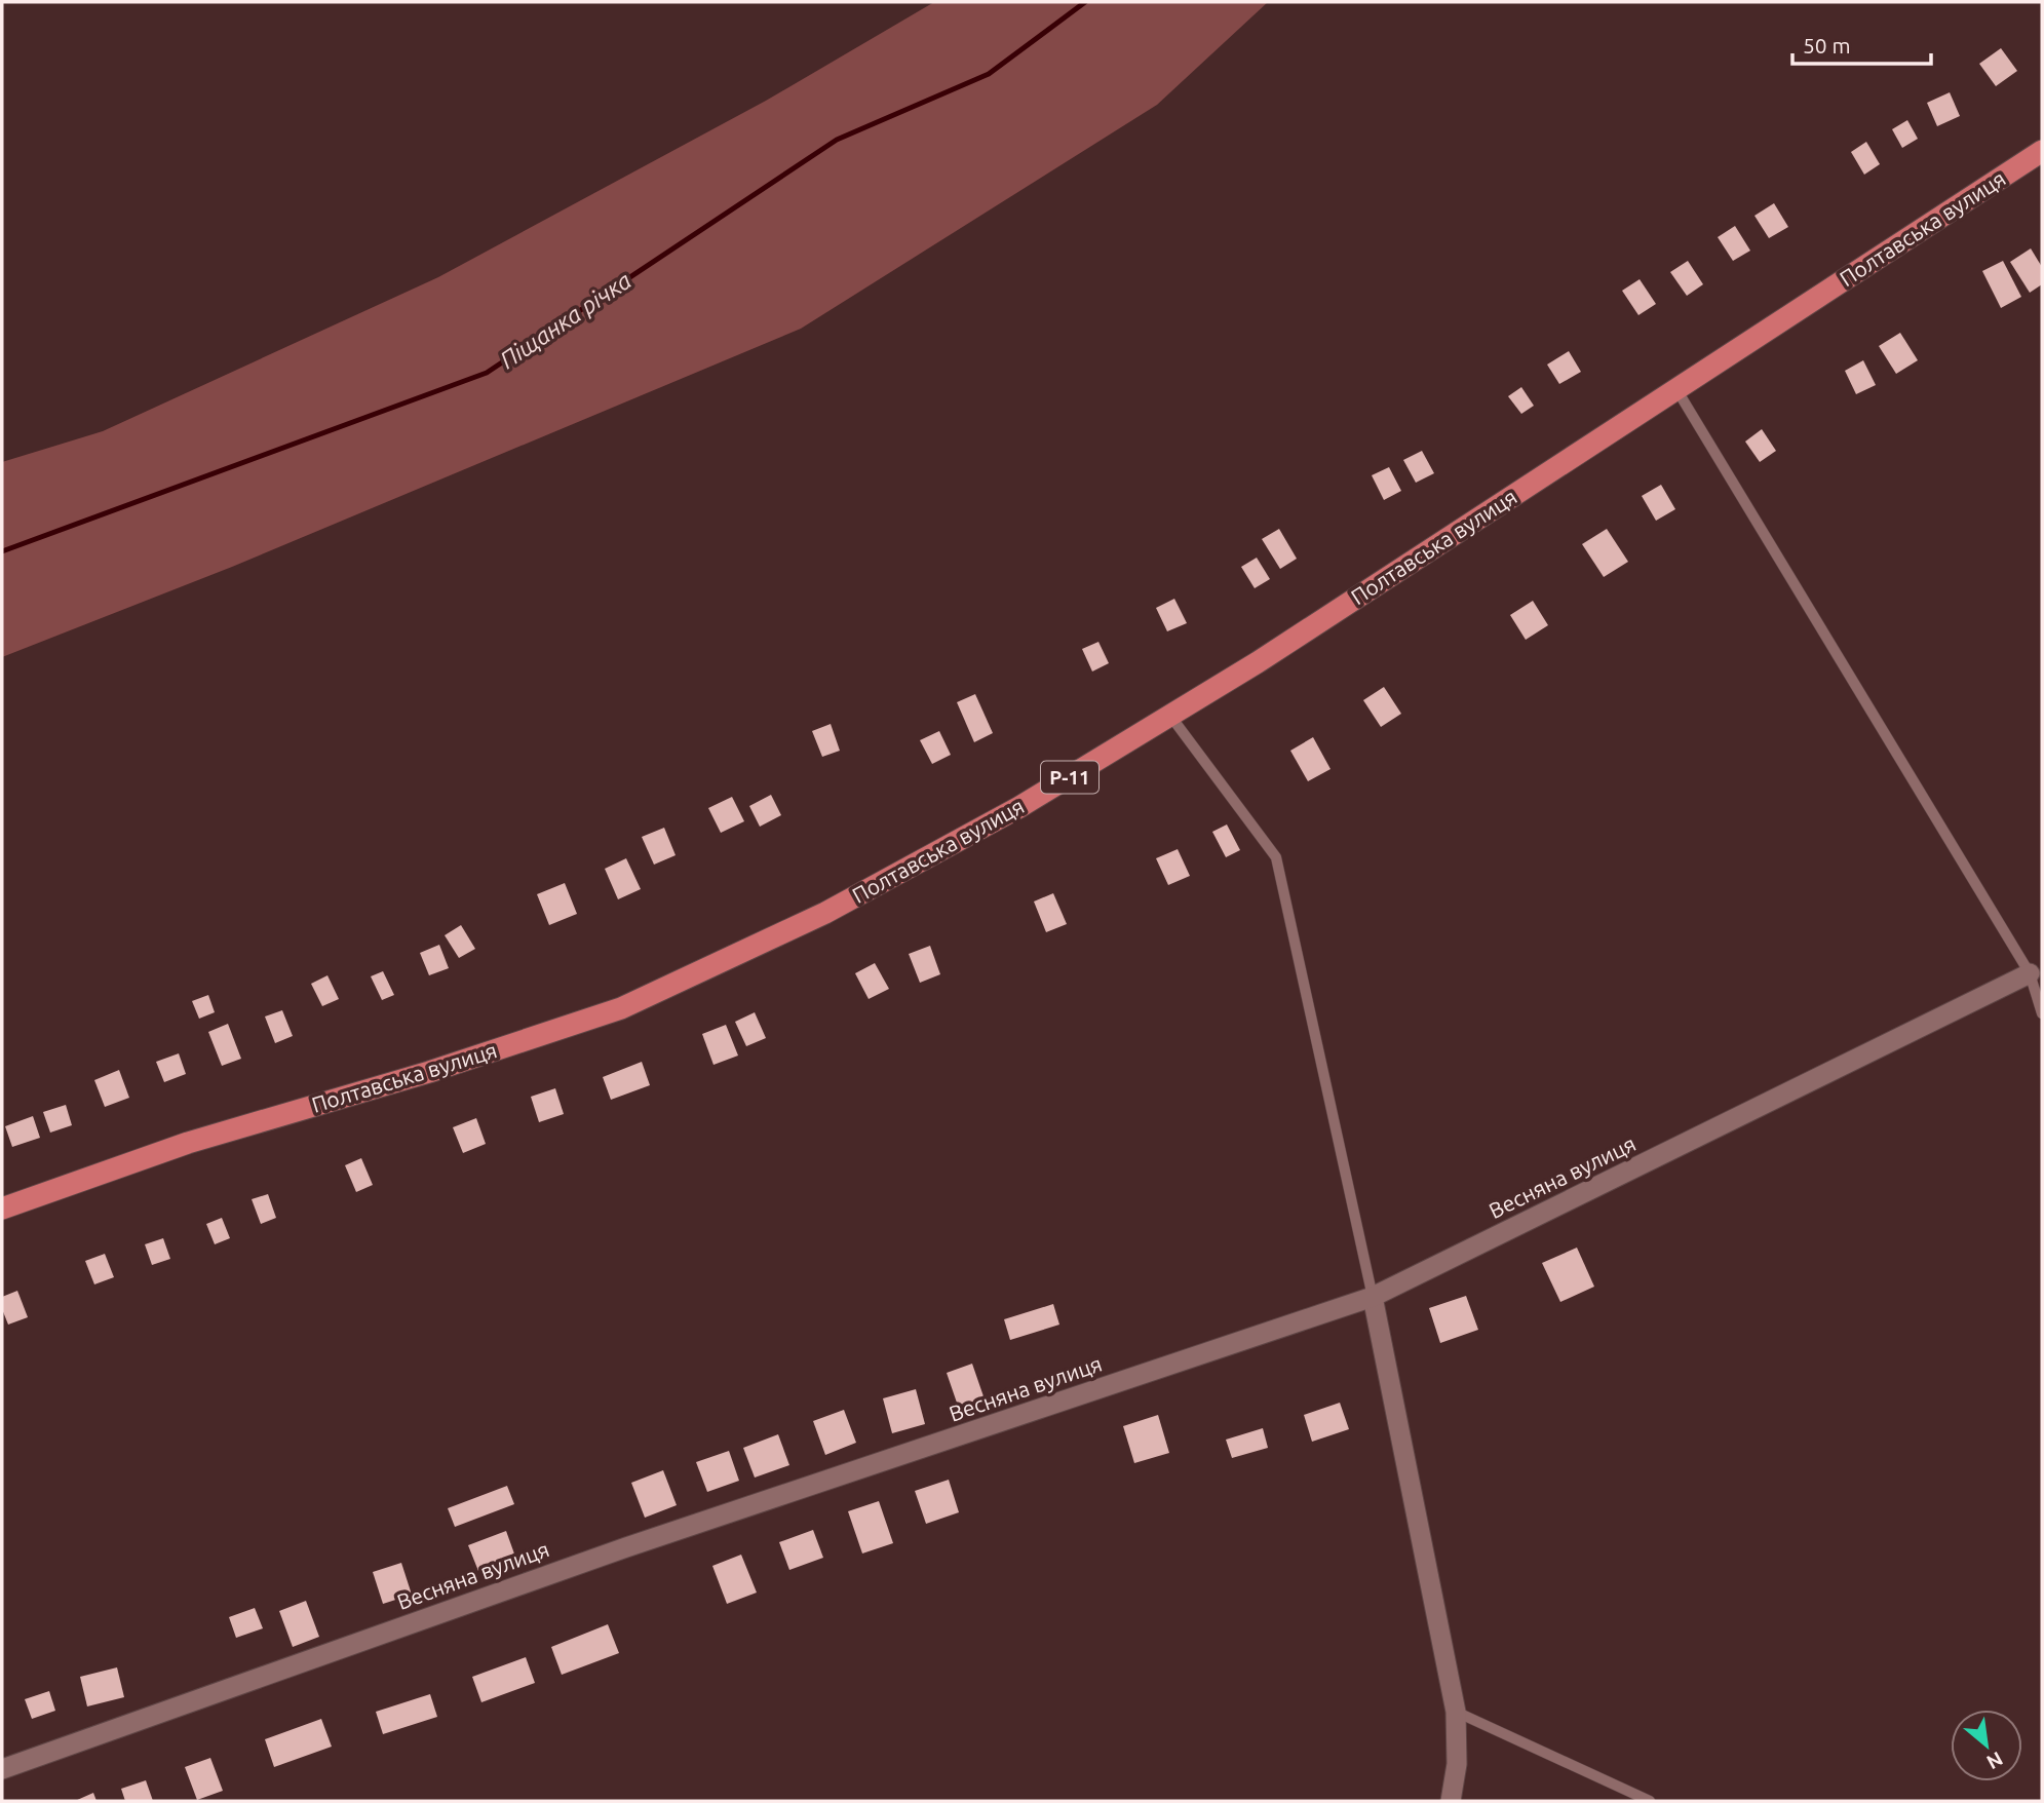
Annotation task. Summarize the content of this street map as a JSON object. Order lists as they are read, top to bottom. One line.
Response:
{"streets":{"main road":["Полтавська вулиця","Р-11"],"street":["Весняна вулиця"]},"water":["Піщанка річка"],"scale_bar":"50 m","north":"bottom right"}
